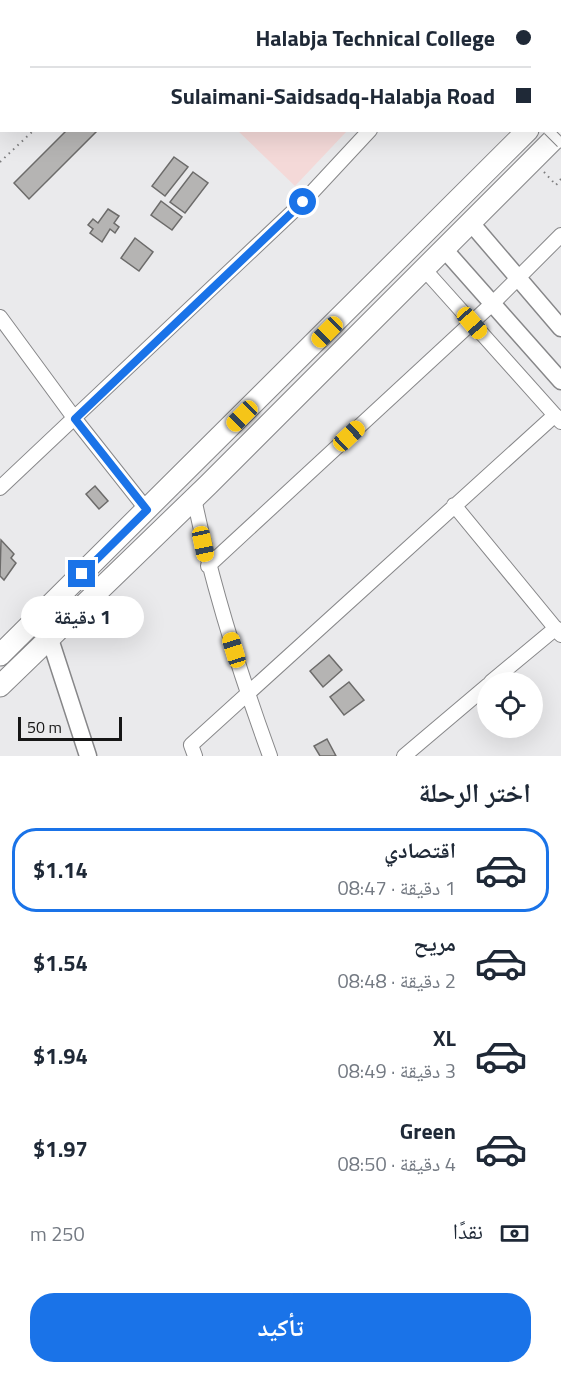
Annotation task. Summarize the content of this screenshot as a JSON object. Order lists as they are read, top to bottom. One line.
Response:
{"scale_bar":"50 m","page":{"banner":["Halabja Technical College","Sulaimani-Saidsadq-Halabja Road"],"bubble":"1 دقيقة","scale":"50 m","heading":"اختر الرحلة","list":[{"name":"اقتصادي","note":"1 دقيقة · 08:47","value":"$1.14"},{"name":"مريح","note":"2 دقيقة · 08:48","value":"$1.54"},{"name":"XL","note":"3 دقيقة · 08:49","value":"$1.94"},{"name":"Green","note":"4 دقيقة · 08:50","value":"$1.97"}],"pay":["نقدًا","250 m"],"buttons":"تأكيد"}}
